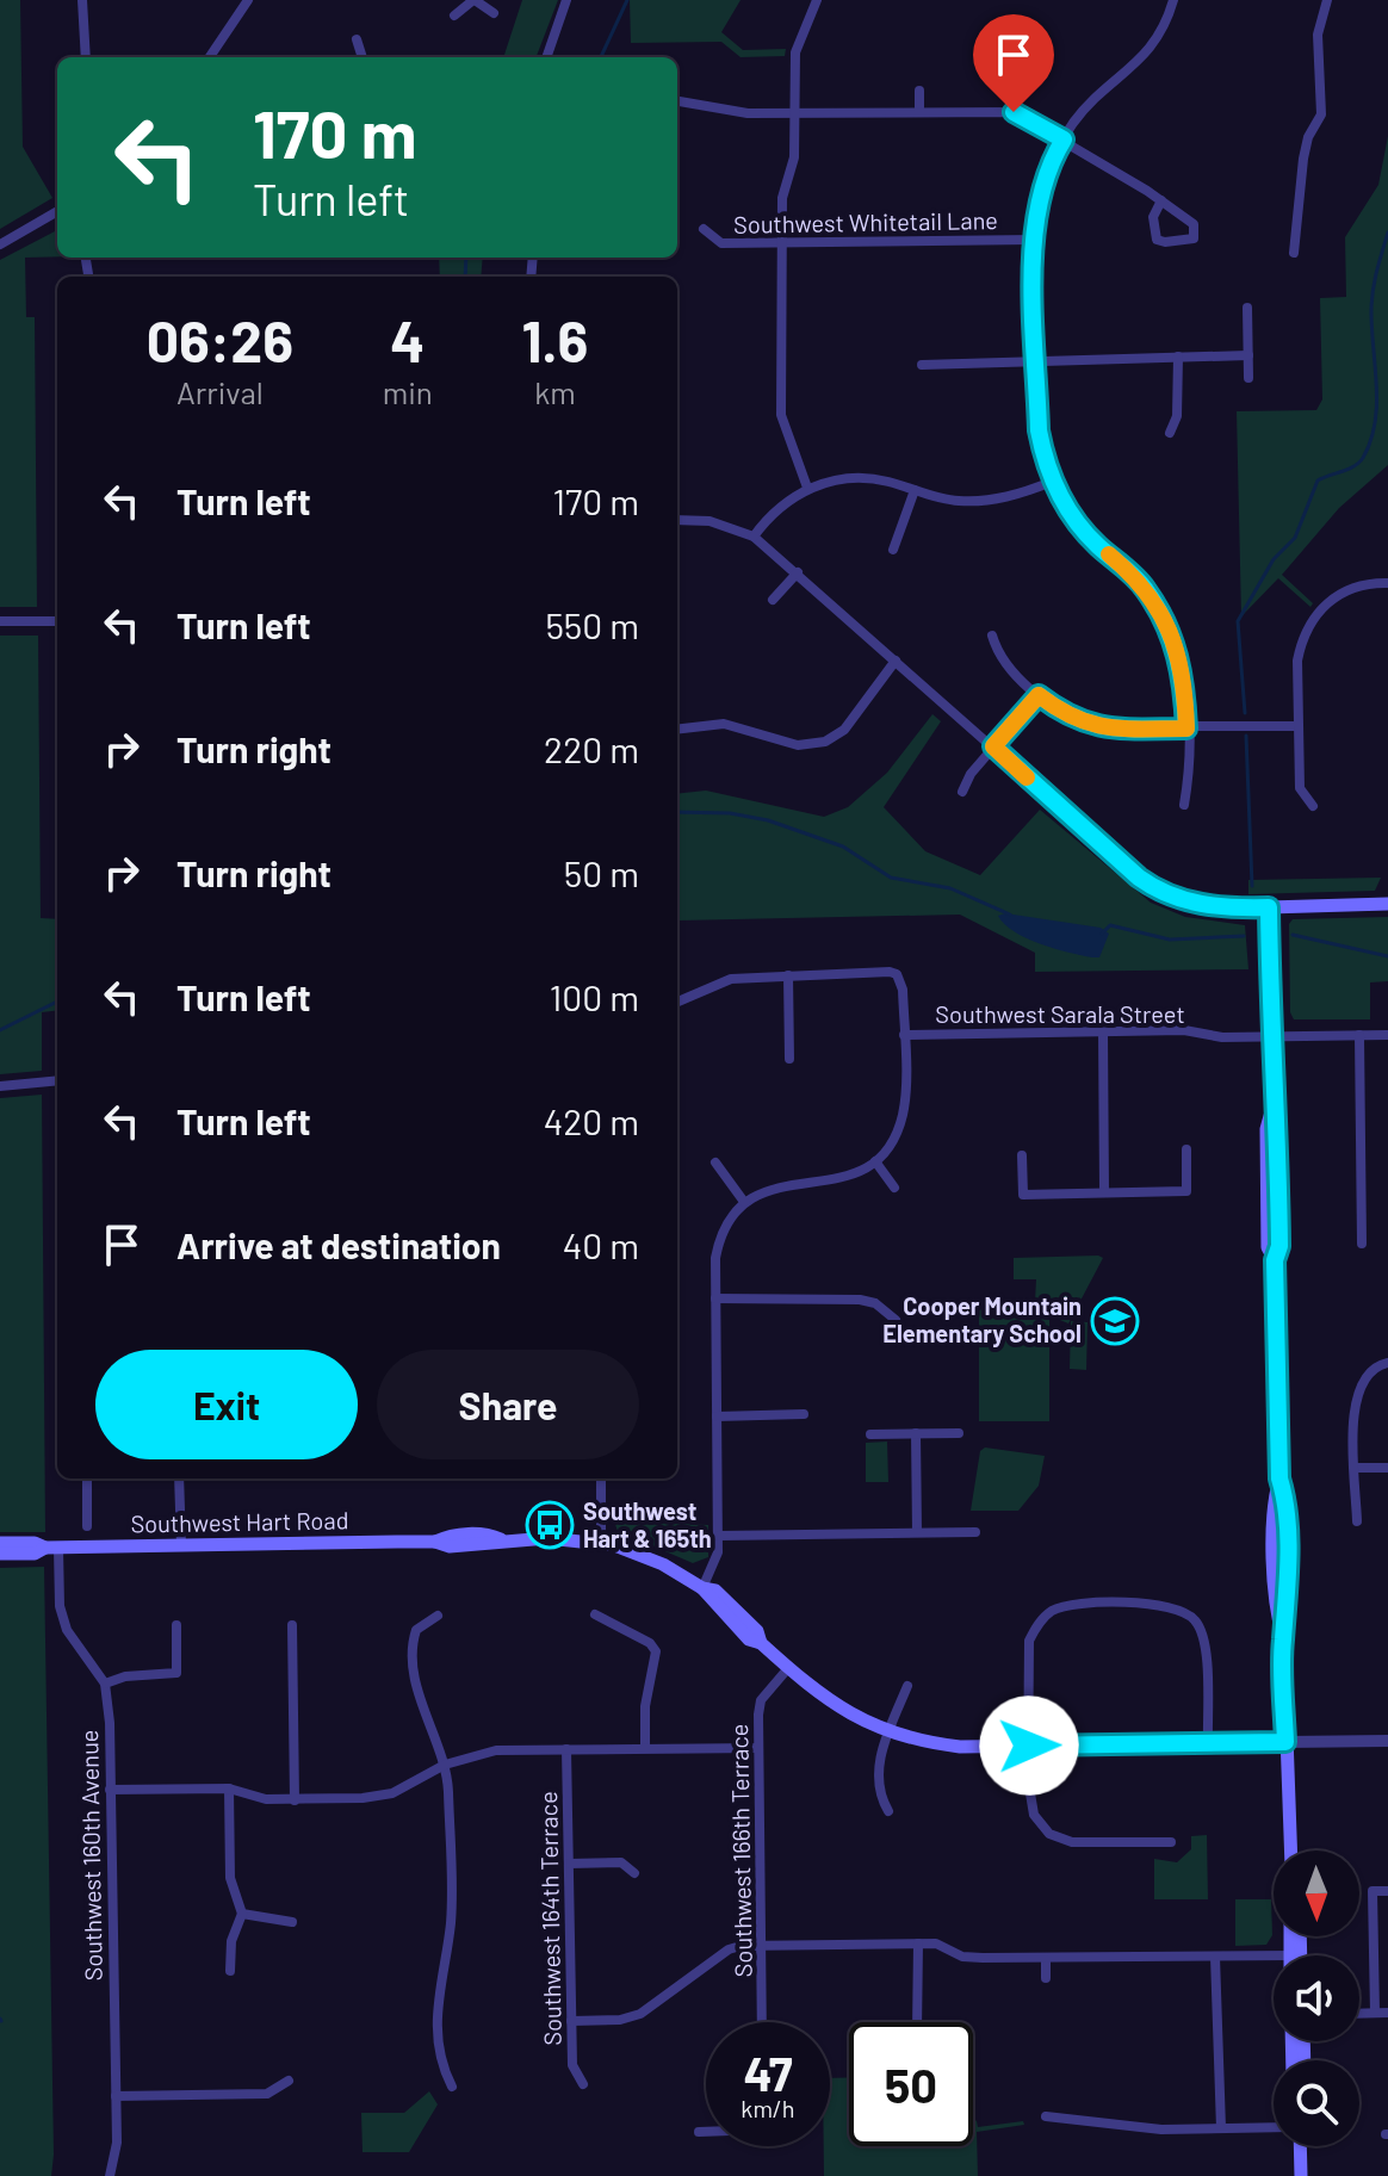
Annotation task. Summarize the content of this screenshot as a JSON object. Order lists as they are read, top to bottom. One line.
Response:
{"streets":{"main road":["Southwest Hart Road"],"street":["Southwest Whitetail Lane","Southwest Sarala Street","Southwest 166th Terrace","Southwest 160th Avenue","Southwest 164th Terrace"]},"crossings":[["Southwest Hart Road","Southwest 166th Terrace"]],"places":{"school or university":["Cooper Mountain Elementary School"],"bus stop":["Southwest Hart & 165th"]},"north":"bottom","page":{"turn":["170 m","Turn left"],"eta":["06:26","Arrival","4","min","1.6","km"],"list":[{"name":"Turn left","value":"170 m"},{"name":"Turn left","value":"550 m"},{"name":"Turn right","value":"220 m"},{"name":"Turn right","value":"50 m"},{"name":"Turn left","value":"100 m"},{"name":"Turn left","value":"420 m"},{"name":"Arrive at destination","value":"40 m"}],"buttons":["Exit","Share"],"speed":"47 km/h","limit":"50"}}
